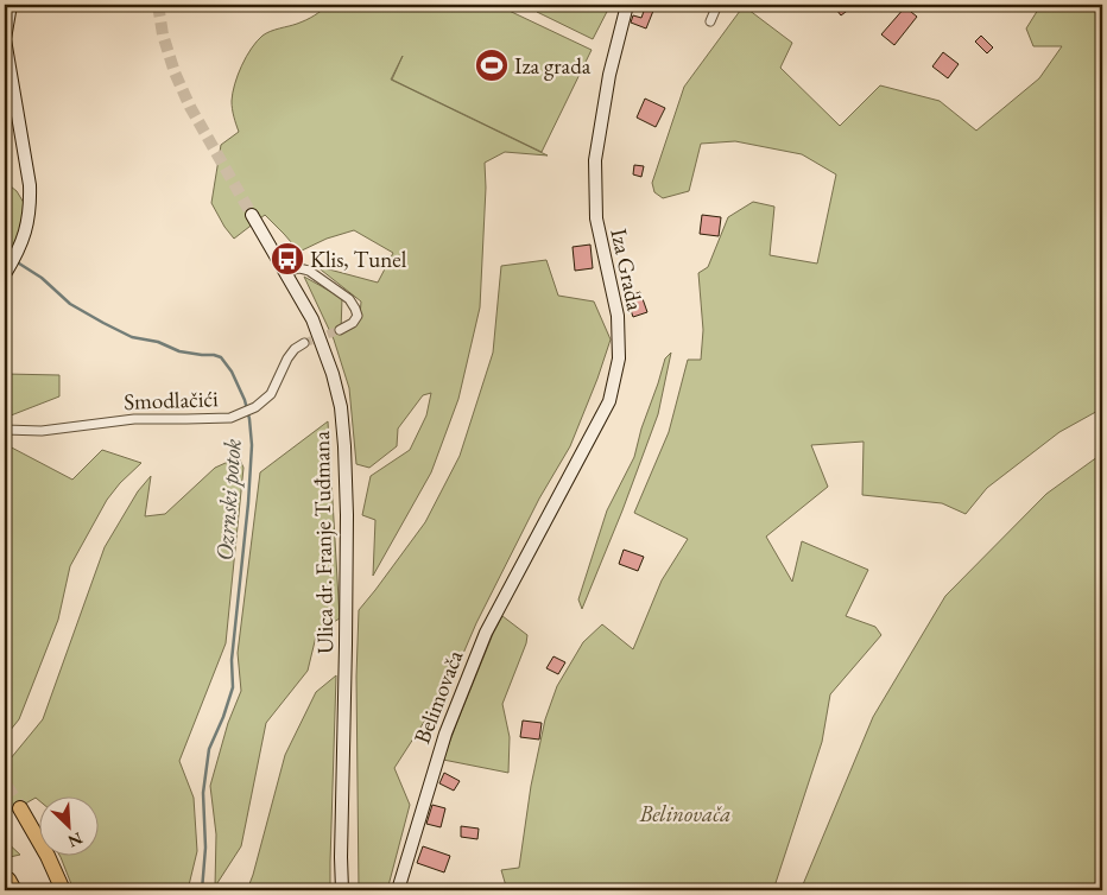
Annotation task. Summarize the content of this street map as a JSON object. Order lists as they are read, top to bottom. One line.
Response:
{"streets":{"street":["Iza Grada","Smodlačići","Ulica dr. Franje Tuđmana","Belimovača"]},"crossings":[["Iza Grada","Belimovača"]],"water":["Ozrnski potok"],"parks":["Belinovača"],"places":{"sports":["Iza grada"],"bus stop":["Klis, Tunel"]},"north":"bottom right"}
